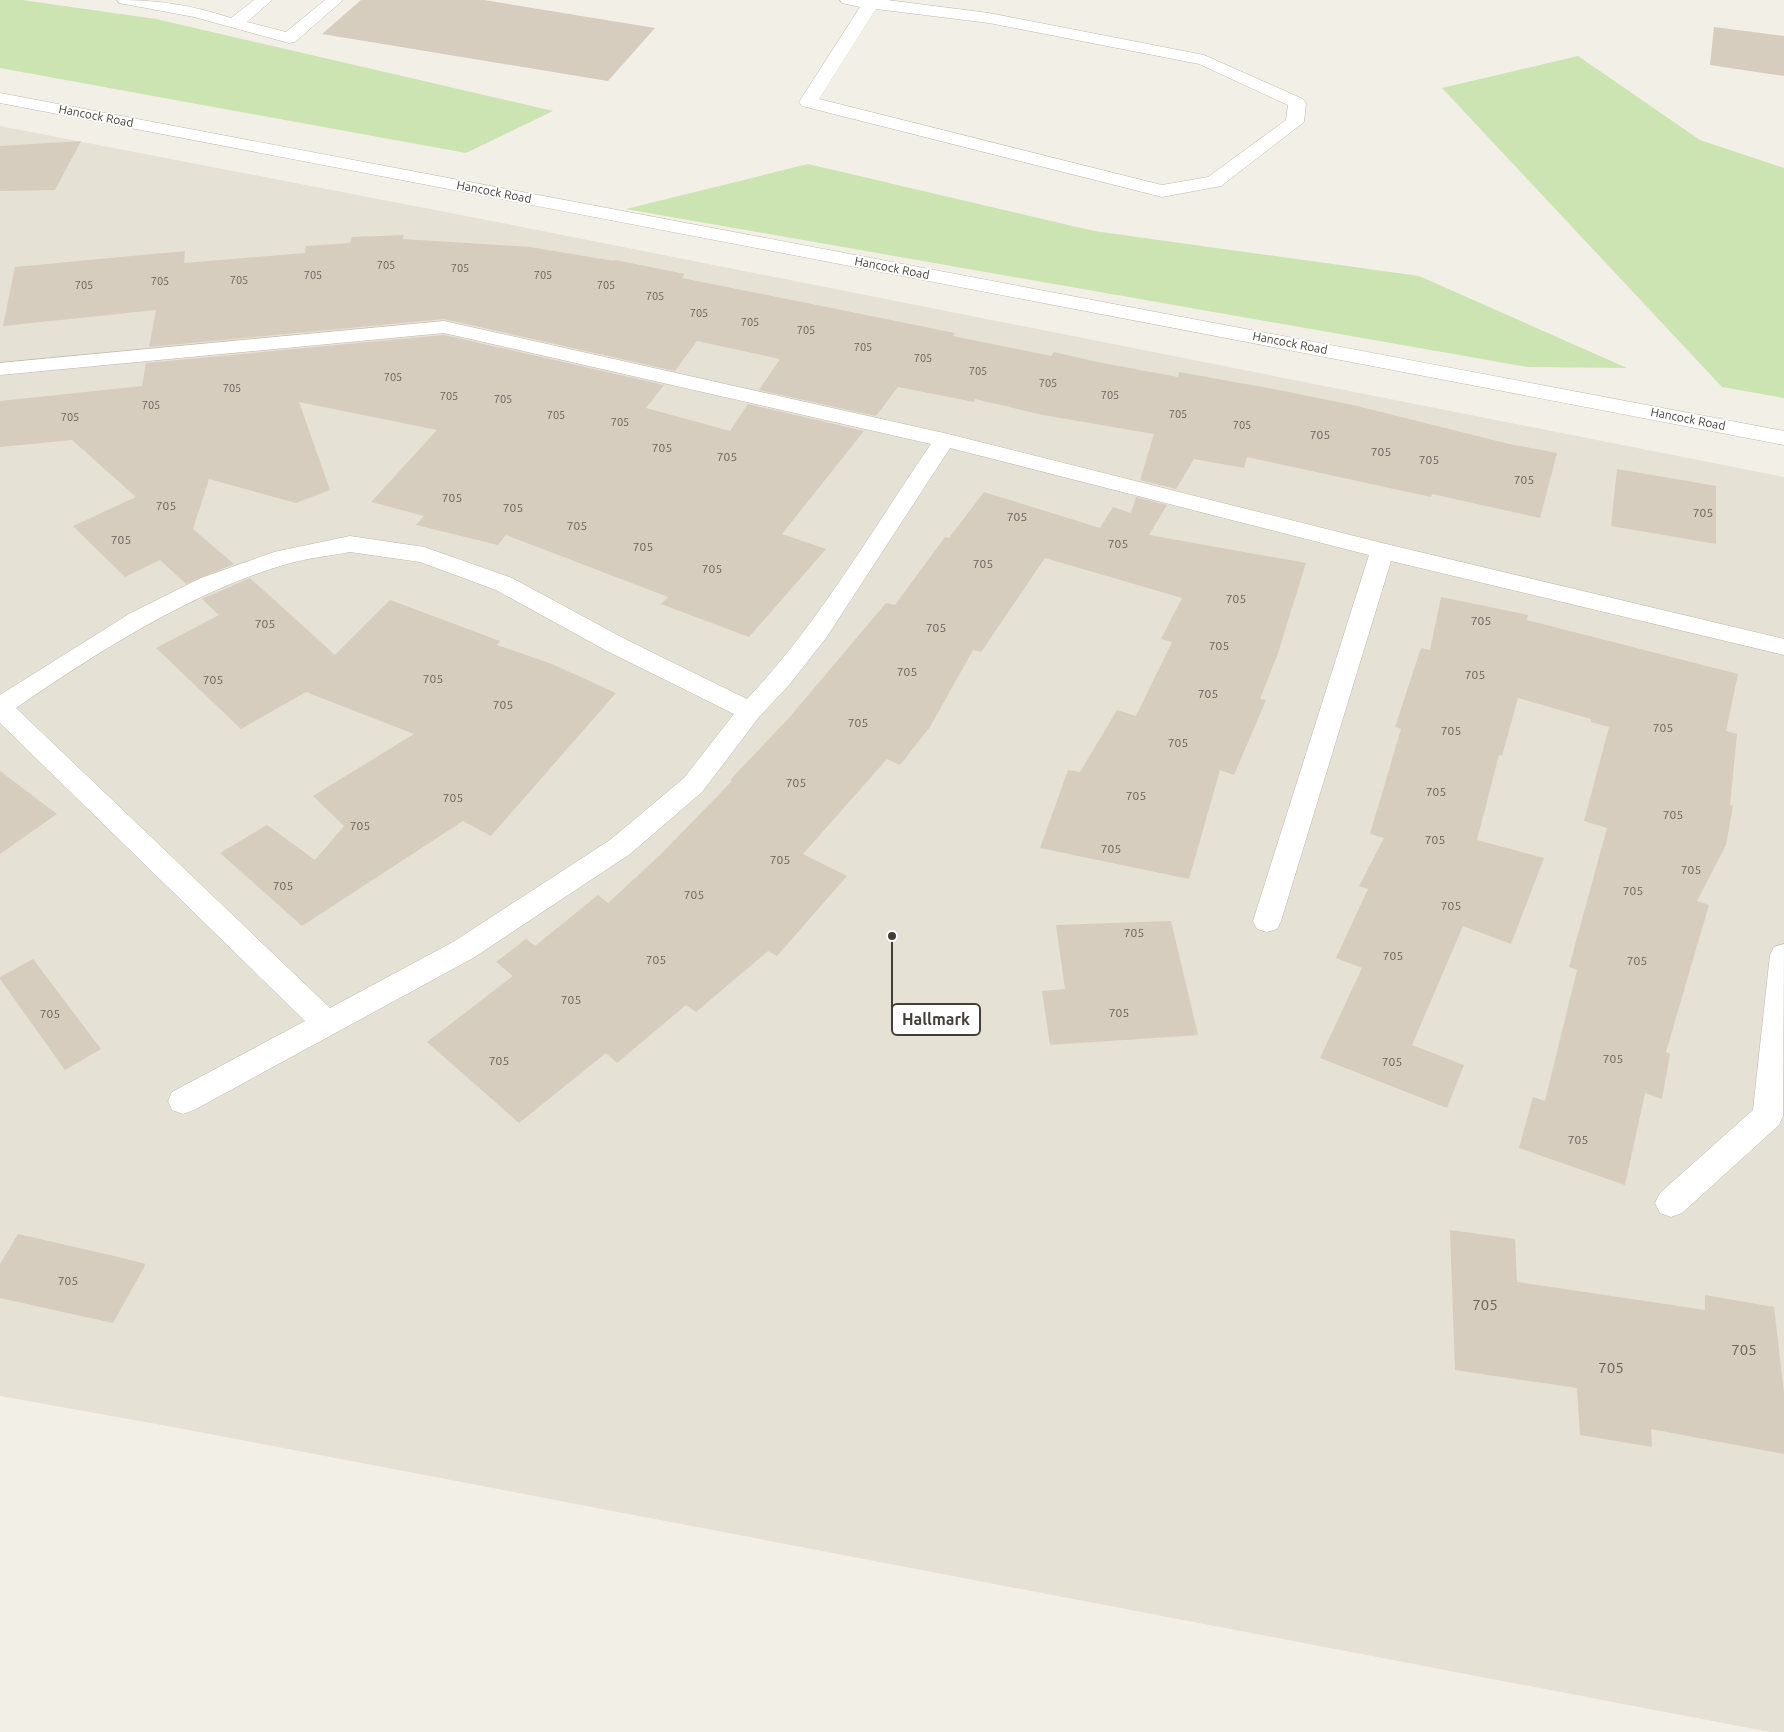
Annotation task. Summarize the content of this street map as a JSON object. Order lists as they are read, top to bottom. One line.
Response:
{"streets":{"street":["Hancock Road"]},"places":["Hallmark"],"house_numbers":["705","705","705","705","705","705","705","705","705","705","705","705","705","705","705","705","705","705","705","705","705","705","705","705","705","705","705","705","705","705","705","705","705","705","705","705","705","705","705","705","705","705","705","705","705","705","705","705","705","705","705","705","705","705","705","705","705","705","705","705","705","705","705","705","705","705","705","705","705","705","705","705","705","705","705","705","705","705","705","705","705","705","705","705","705","705","705","705"]}
